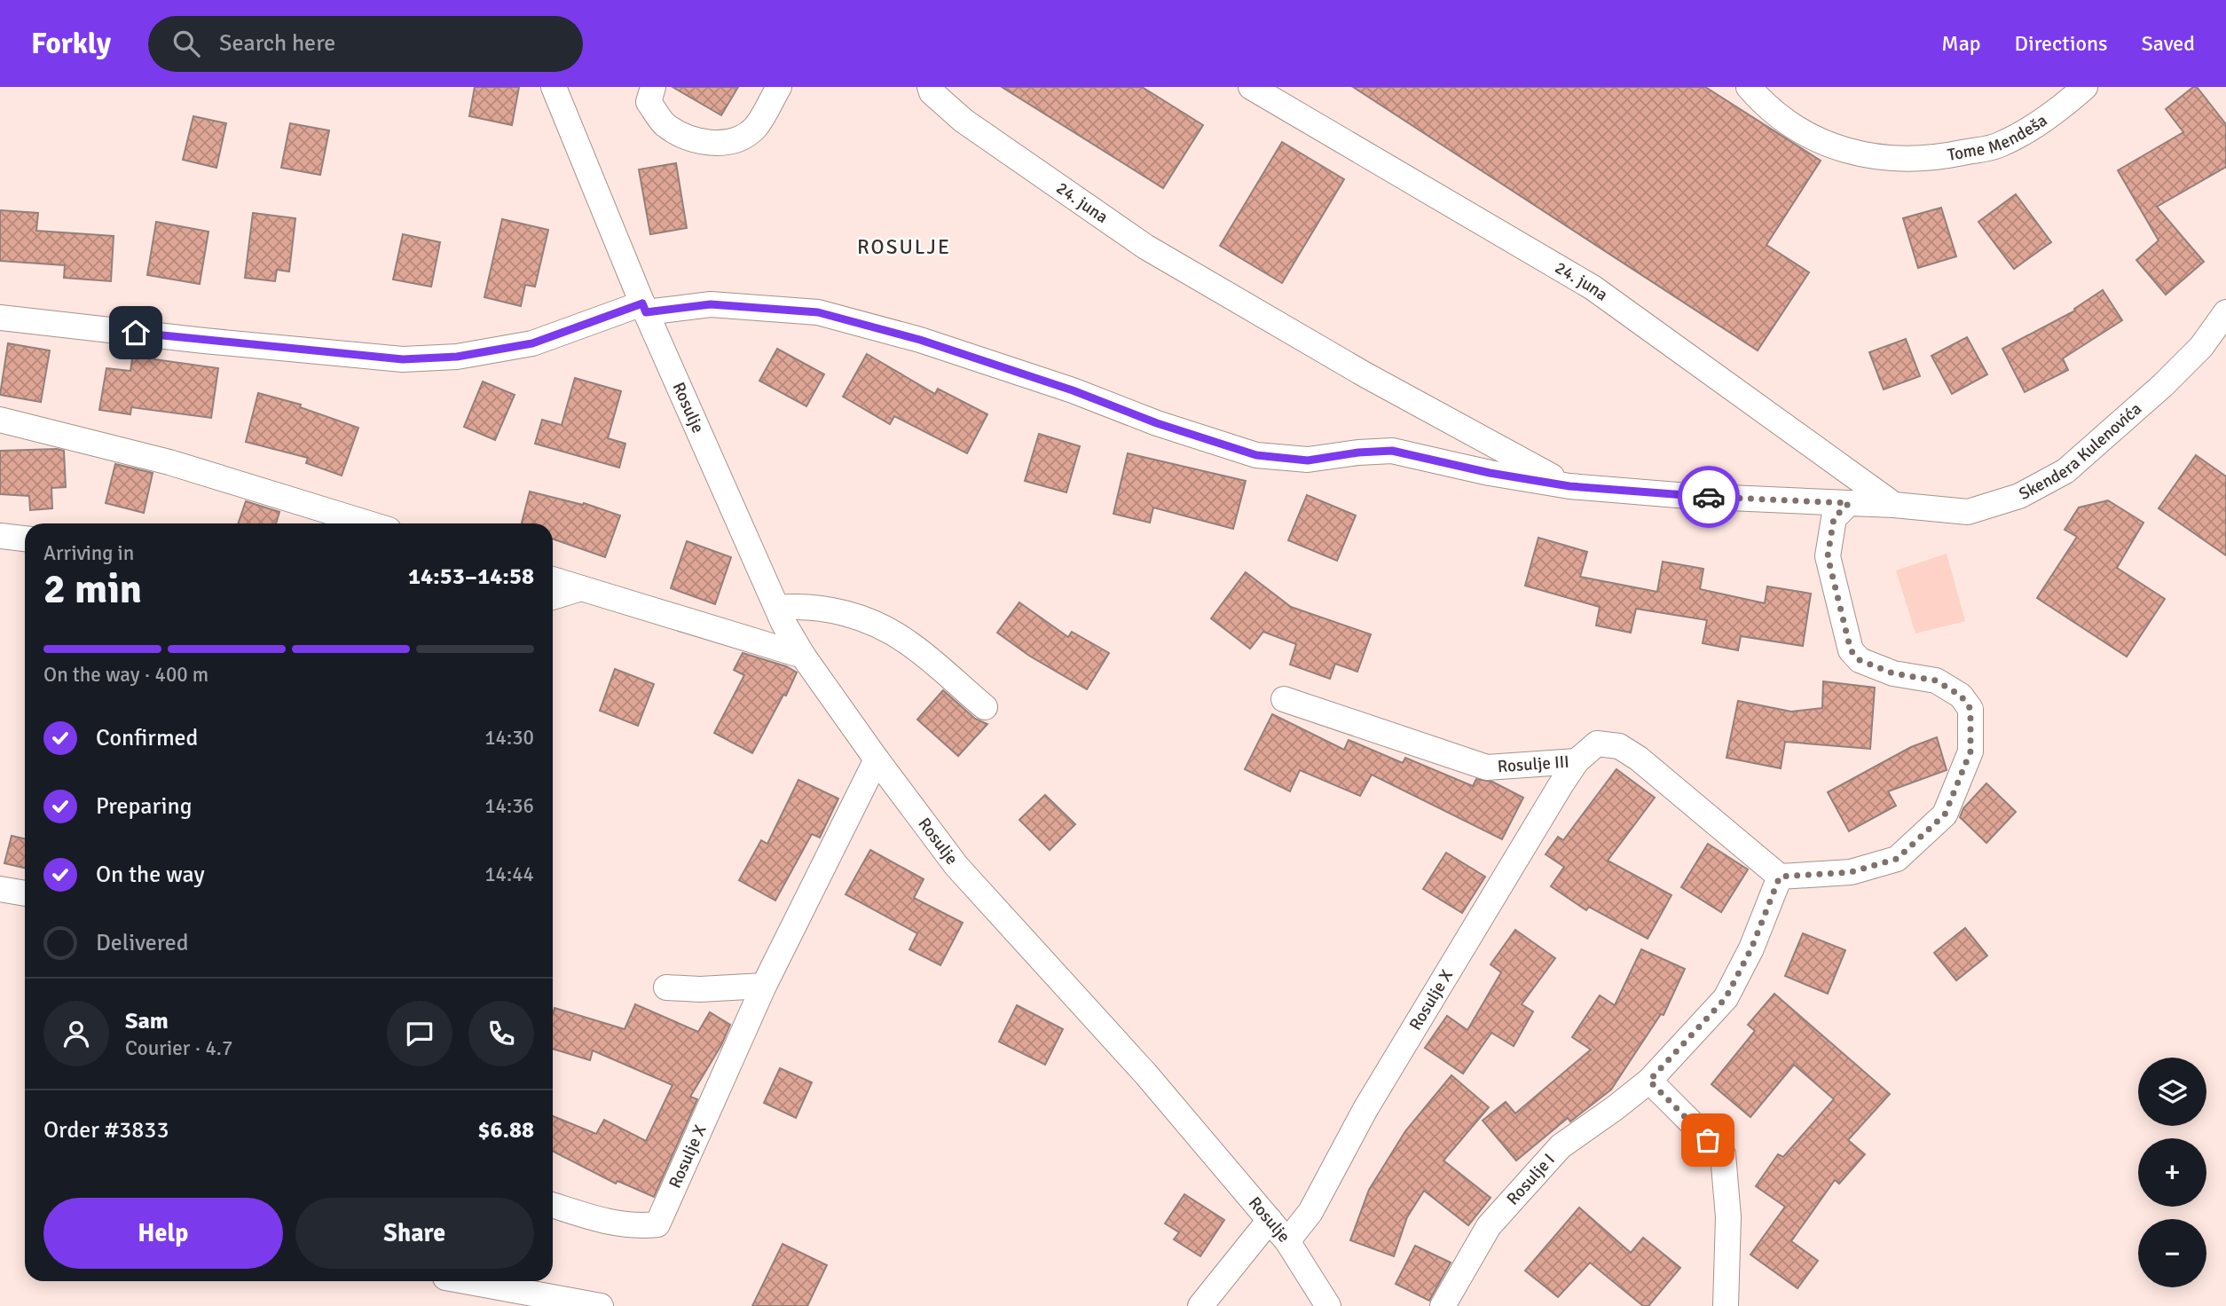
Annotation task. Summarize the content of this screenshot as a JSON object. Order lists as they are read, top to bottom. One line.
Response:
{"streets":{"street":["Tome Mendeša","24. juna","Rosulje","Skendera Kulenovića","Rosulje III","Rosulje X","Rosulje I"]},"crossings":[["24. juna","Skendera Kulenovića"],["Rosulje","Rosulje X"],["Rosulje III","Rosulje X"],["Rosulje III","Rosulje I"]],"districts":["ROSULJE"],"page":{"header":"Forkly","search":"Search here","nav":["Map","Directions","Saved"],"heading":["2 min","Arriving in","14:53–14:58"],"panel":["Sam","Courier · 4.7","Order #3833","$6.88"],"bar":"On the way · 400 m","list":[["Confirmed","14:30"],["Preparing","14:36"],["On the way","14:44"],"Delivered"],"map_buttons":["+","−"],"buttons":["Help","Share"]}}
